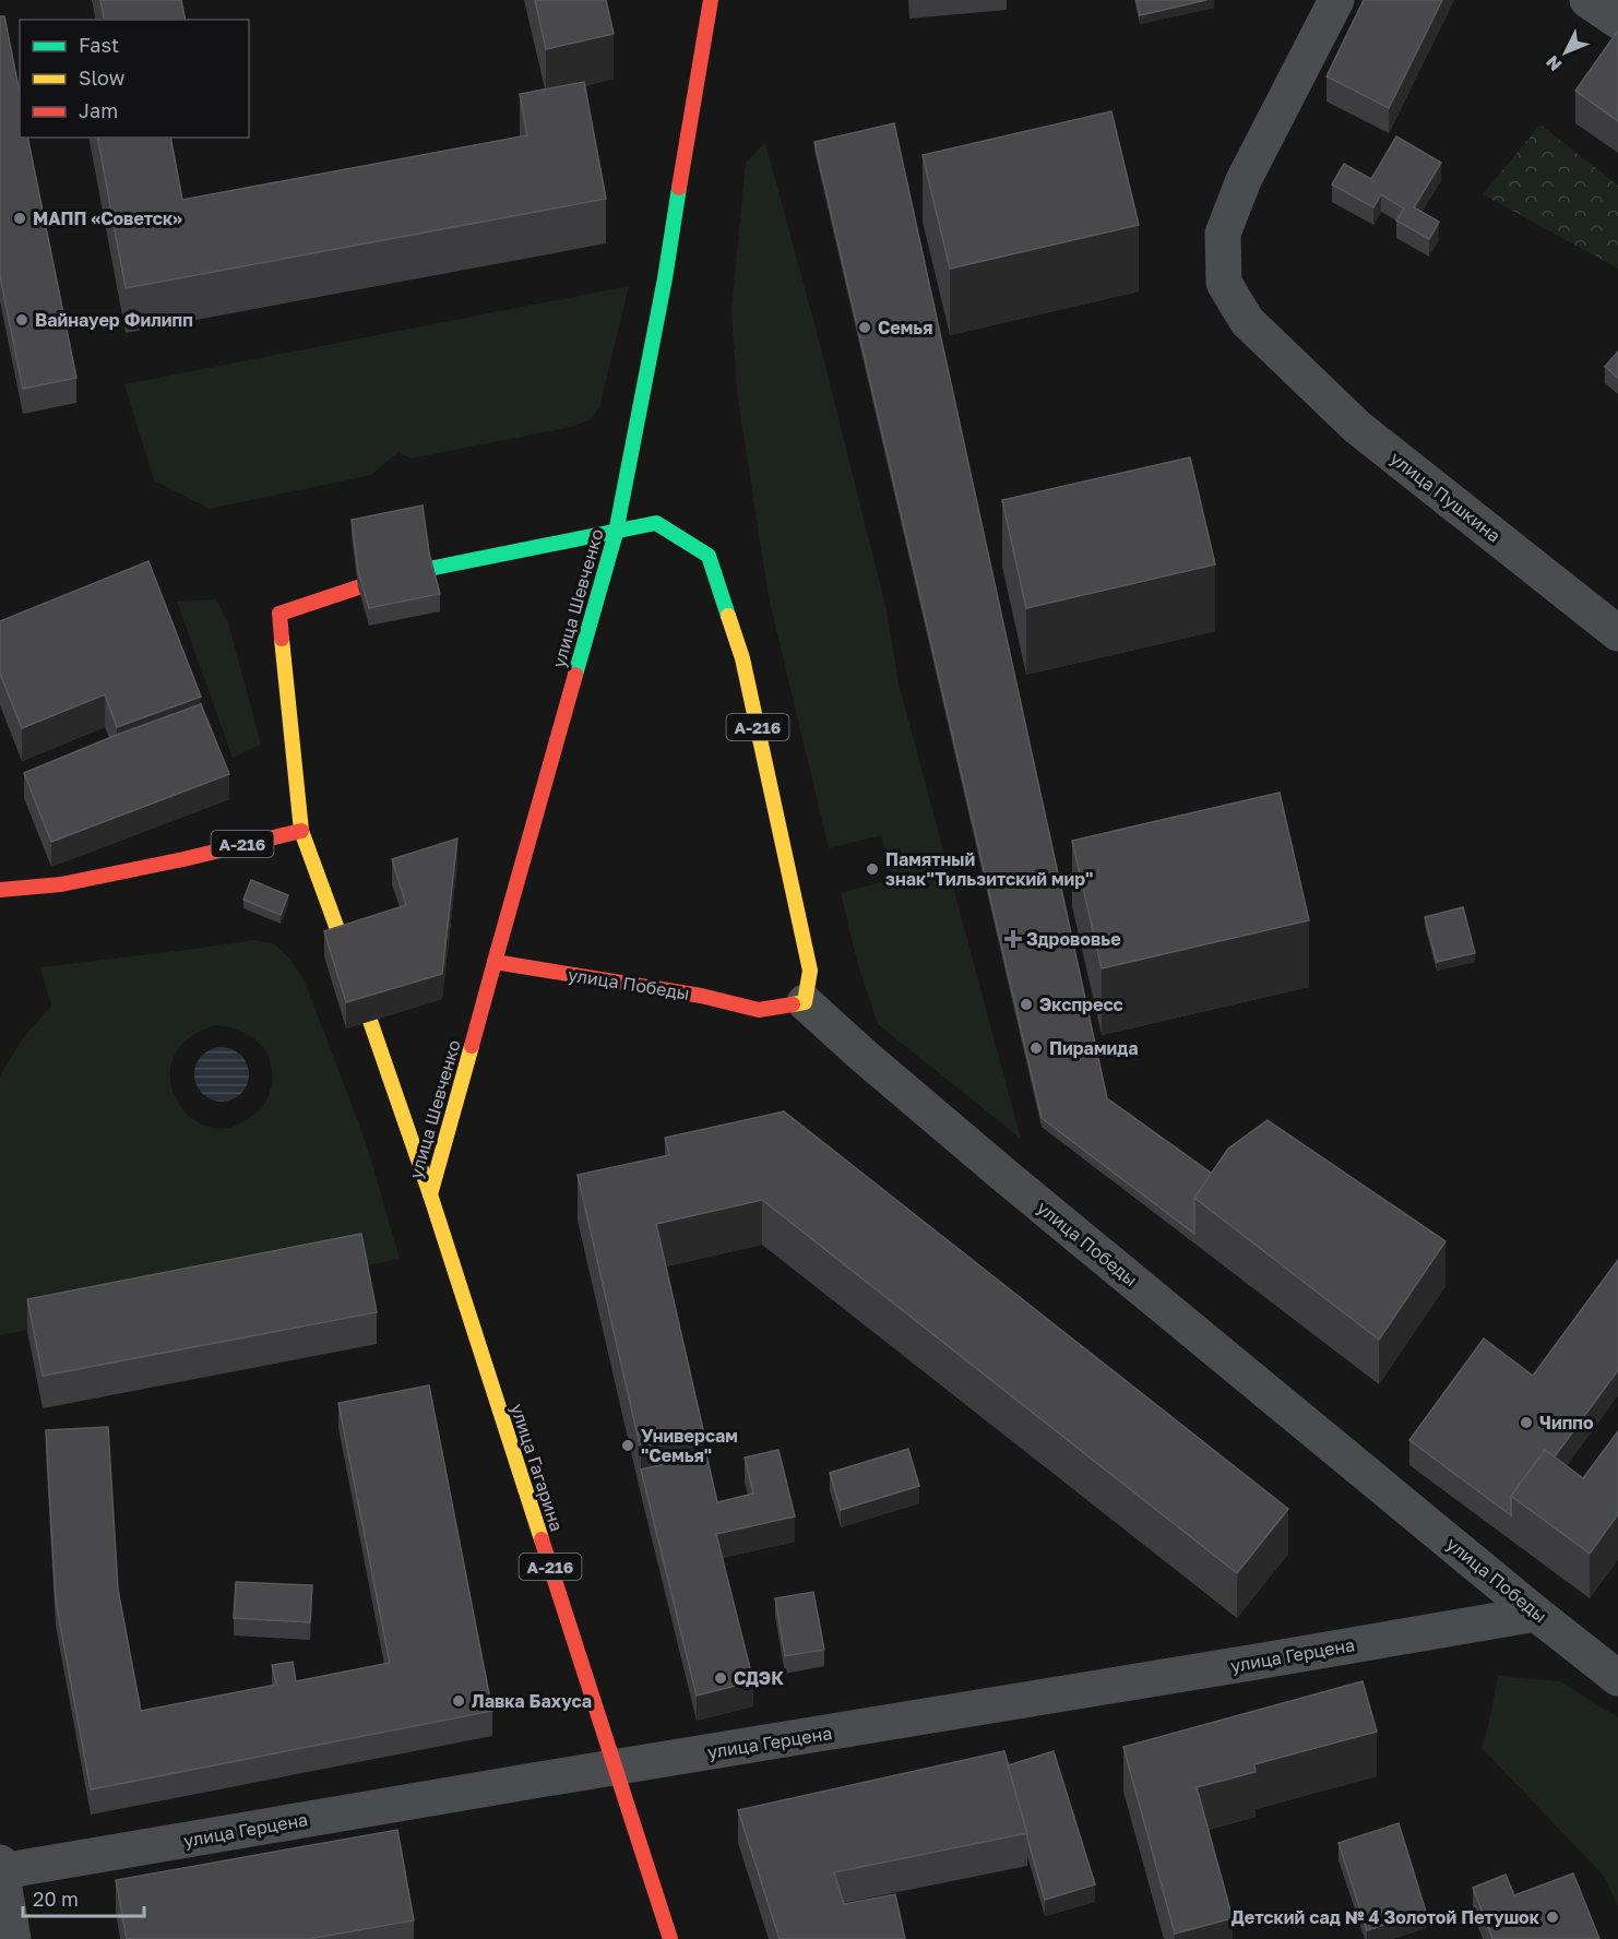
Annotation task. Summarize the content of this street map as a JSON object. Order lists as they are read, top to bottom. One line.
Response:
{"streets":{"main road":["улица Шевченко","А-216","улица Победы","улица Гагарина"],"street":["улица Пушкина","улица Герцена"]},"crossings":[["улица Шевченко","А-216"],["улица Шевченко","улица Победы"],["улица Шевченко","улица Гагарина"],["А-216","улица Победы"],["А-216","улица Гагарина"],["улица Победы","улица Герцена"],["улица Гагарина","улица Герцена"]],"places":{"other":["МАПП «Советск»","Вайнауер Филипп","Семья","Памятный знак\"Тильзитский мир\"","Экспресс","Пирамида","Чиппо","Универсам \"Семья\"","СДЭК","Лавка Бахуса","Детский сад № 4 Золотой Петушок"],"health":["Здрововье"]},"legend":["Fast","Slow","Jam"],"scale_bar":"20 m","north":"bottom left"}
